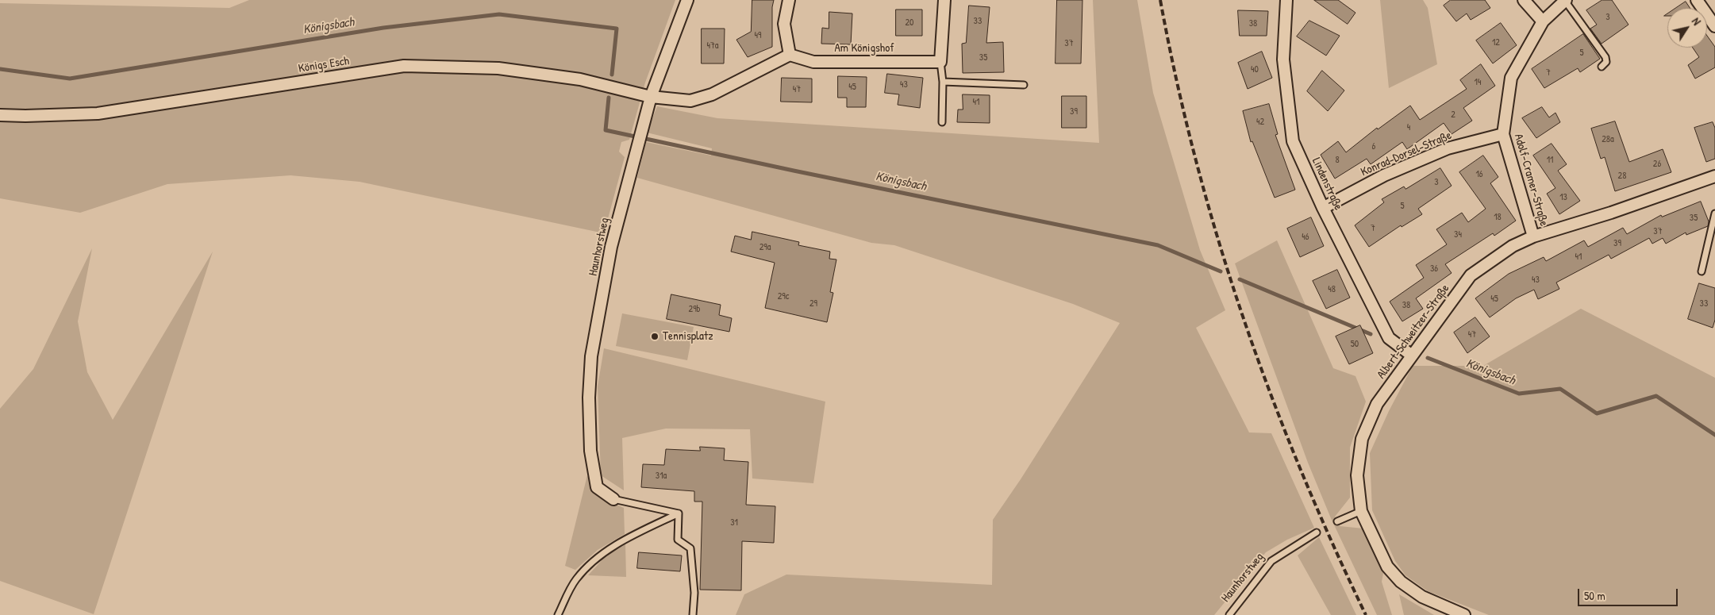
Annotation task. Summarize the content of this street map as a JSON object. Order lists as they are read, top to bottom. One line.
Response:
{"streets":{"street":["Am Königshof","Königs Esch","Konrad-Dorsel-Straße","Adolf-Cramer-Straße","Lindenstraße","Haunhorstweg","Albert-Schweitzer-Straße"]},"crossings":[["Königs Esch","Haunhorstweg"],["Konrad-Dorsel-Straße","Adolf-Cramer-Straße"],["Konrad-Dorsel-Straße","Lindenstraße"],["Adolf-Cramer-Straße","Albert-Schweitzer-Straße"],["Lindenstraße","Albert-Schweitzer-Straße"]],"water":["Königsbach"],"places":["Tennisplatz"],"house_numbers":["3","33","20","38","49","12","37","47a","5","35","40","7","14","43","45","47","41","39","2","42","4","28a","6","8","11","26","16","28","3","13","5","18","35","7","37","34","46","39","29a","41","36","43","48","29c","45","29","33","38","29b","47","50","31a","31"],"scale_bar":"50 m","north":"top right"}
